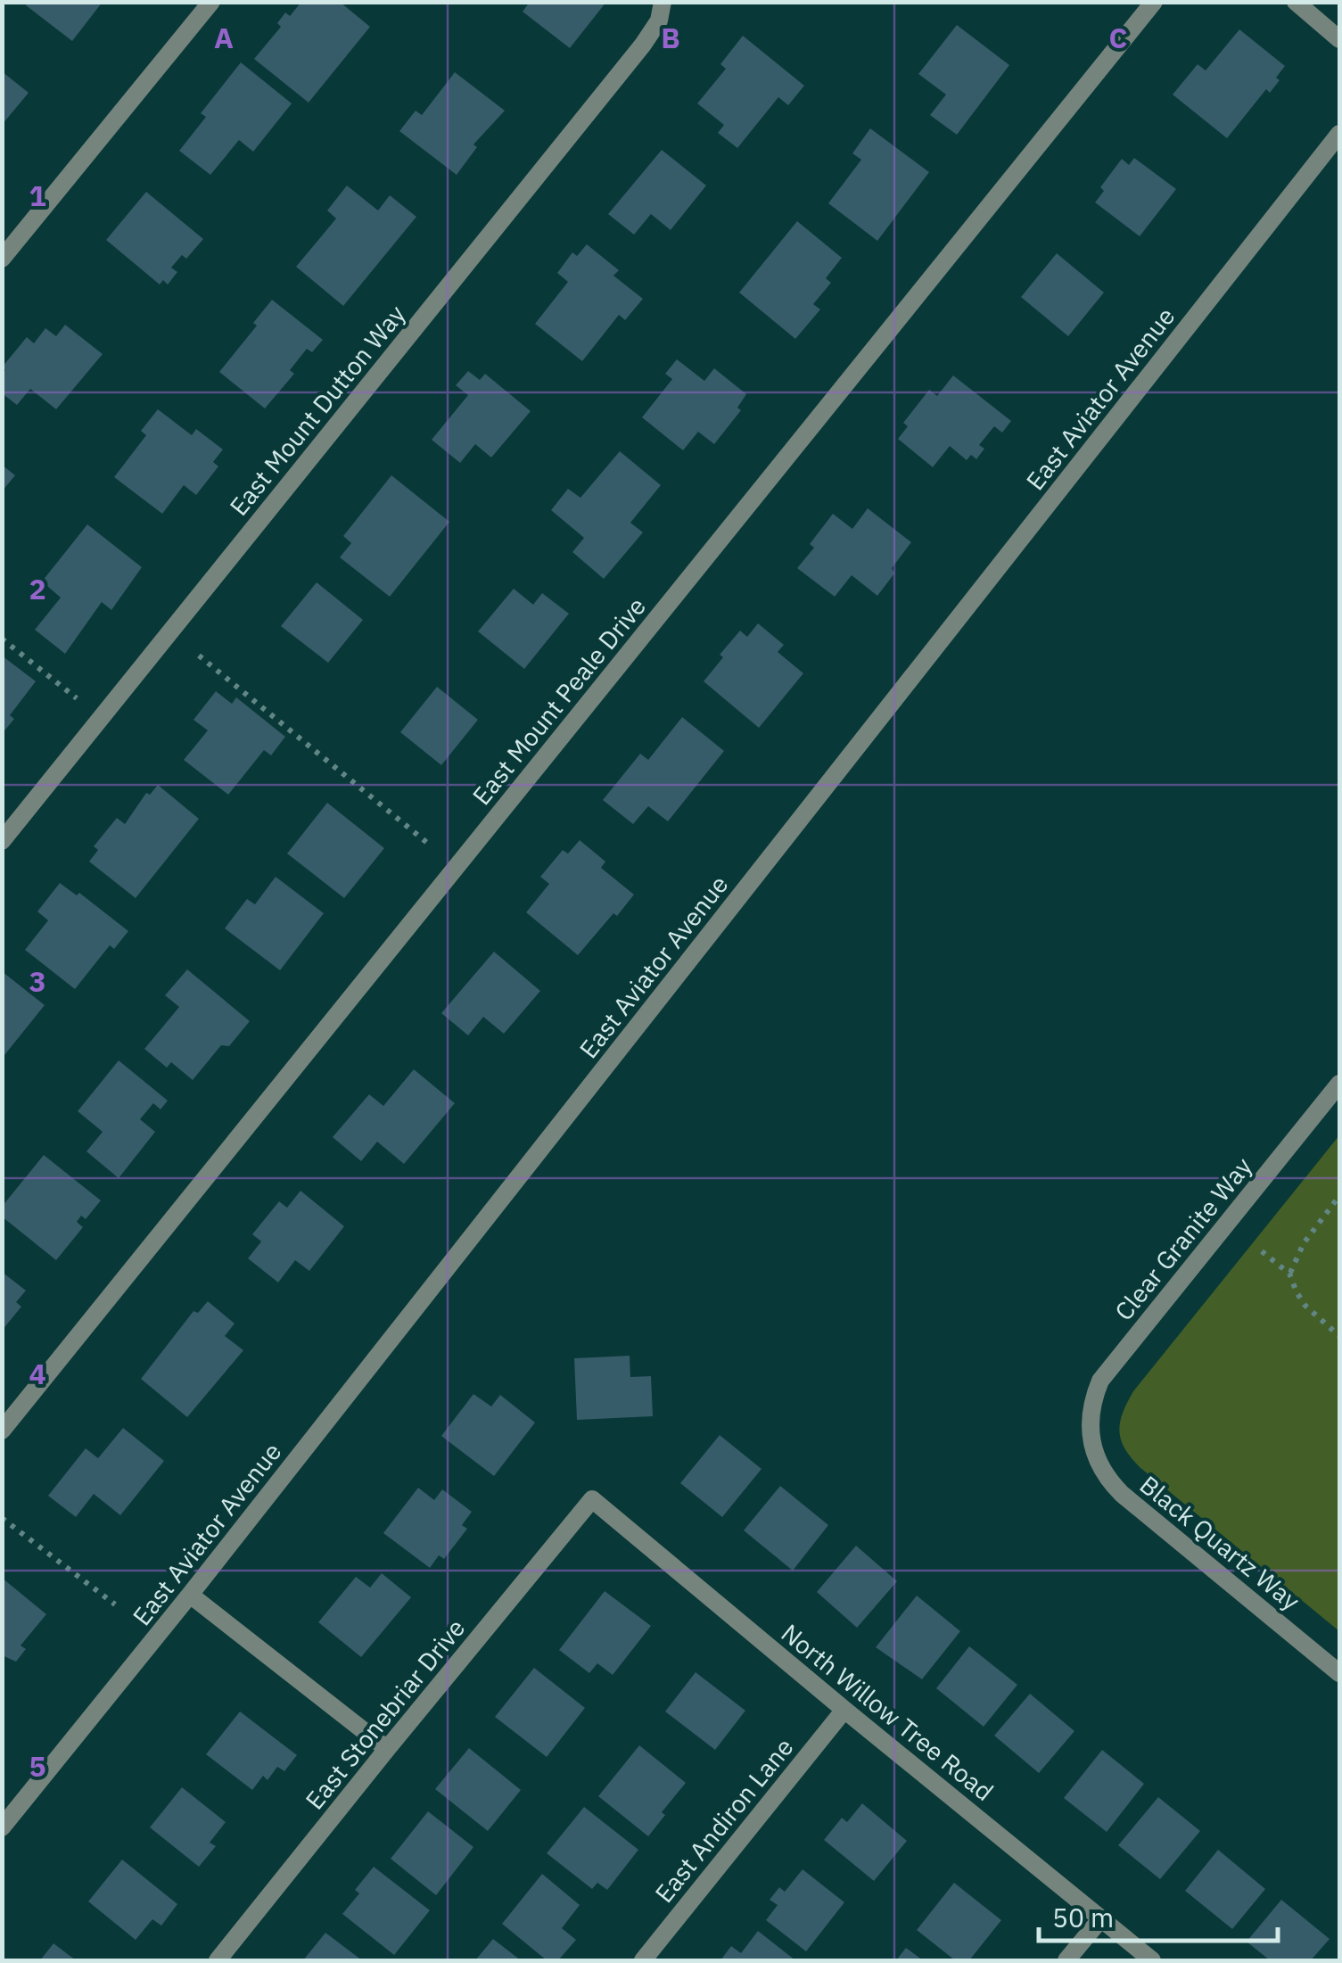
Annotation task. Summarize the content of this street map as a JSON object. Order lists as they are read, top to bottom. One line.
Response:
{"streets":{"street":["East Aviator Avenue","East Mount Dutton Way","East Mount Peale Drive","Clear Granite Way","Black Quartz Way","North Willow Tree Road","East Stonebriar Drive","East Andiron Lane"]},"crossings":[["Clear Granite Way","Black Quartz Way"],["North Willow Tree Road","East Stonebriar Drive"],["North Willow Tree Road","East Andiron Lane"]],"scale_bar":"50 m","grid":{"columns":["A","B","C"],"rows":["1","2","3","4","5"]}}
